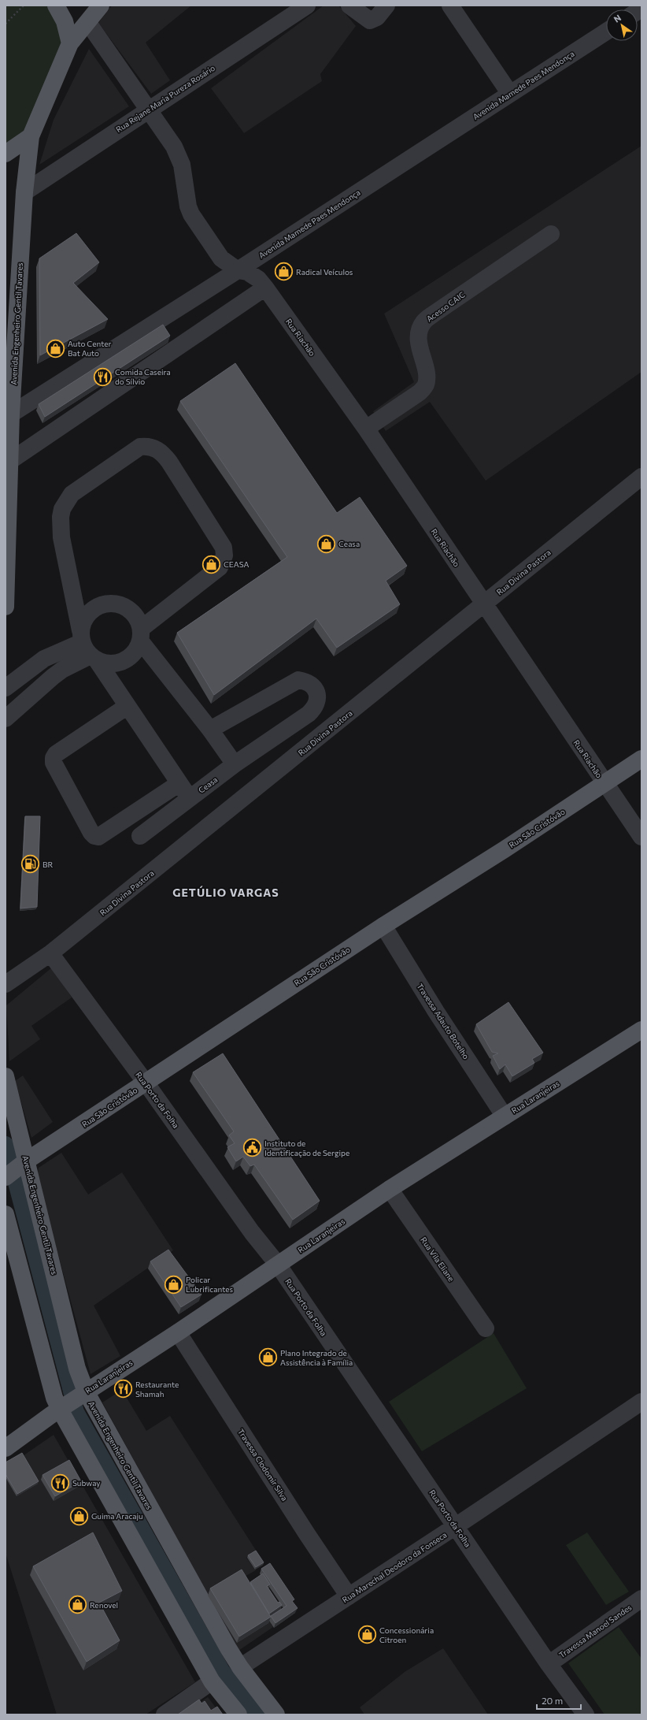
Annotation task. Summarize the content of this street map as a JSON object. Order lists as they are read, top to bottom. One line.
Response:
{"streets":{"main road":["Avenida Engenheiro Gentil Tavares","Rua São Cristóvão","Rua Laranjeiras"],"street":["Avenida Mamede Paes Mendonça","Rua Rejane Maria Pureza Rosário","Acesso CAIC","Rua Riachão","Rua Divina Pastora","Ceasa","Travessa Adauto Botelho","Rua Porto da Folha","Rua Vila Eliane","Travessa Clodomir Silva","Rua Marechal Deodoro da Fonseca","Travessa Manoel Sandes"]},"crossings":[["Avenida Mamede Paes Mendonça","Avenida Engenheiro Gentil Tavares"],["Avenida Mamede Paes Mendonça","Rua Riachão"],["Rua Rejane Maria Pureza Rosário","Avenida Engenheiro Gentil Tavares"],["Rua Rejane Maria Pureza Rosário","Rua Riachão"],["Acesso CAIC","Rua Riachão"],["Avenida Engenheiro Gentil Tavares","Rua Riachão"],["Avenida Engenheiro Gentil Tavares","Rua São Cristóvão"],["Avenida Engenheiro Gentil Tavares","Rua Laranjeiras"],["Avenida Engenheiro Gentil Tavares","Rua Marechal Deodoro da Fonseca"],["Rua Riachão","Rua Divina Pastora"],["Rua Riachão","Rua São Cristóvão"],["Rua Divina Pastora","Rua Porto da Folha"],["Rua São Cristóvão","Travessa Adauto Botelho"],["Rua São Cristóvão","Rua Porto da Folha"],["Travessa Adauto Botelho","Rua Laranjeiras"],["Rua Laranjeiras","Rua Porto da Folha"],["Rua Laranjeiras","Rua Vila Eliane"],["Rua Laranjeiras","Travessa Clodomir Silva"],["Rua Porto da Folha","Rua Marechal Deodoro da Fonseca"],["Rua Porto da Folha","Travessa Manoel Sandes"],["Travessa Clodomir Silva","Rua Marechal Deodoro da Fonseca"]],"districts":["GETÚLIO VARGAS"],"places":{"shop":["Radical Veículos","Auto Center Bat Auto","Ceasa","CEASA","Policar Lubrificantes","Plano Integrado de Assistência à Família","Guima Aracaju","Renovel","Concessionária Citroen"],"restaurant":["Comida Caseira do Sílvio","Restaurante Shamah","Subway"],"fuel station":["BR"],"public building":["Instituto de Identificação de Sergipe"]},"scale_bar":"20 m","north":"top left"}
